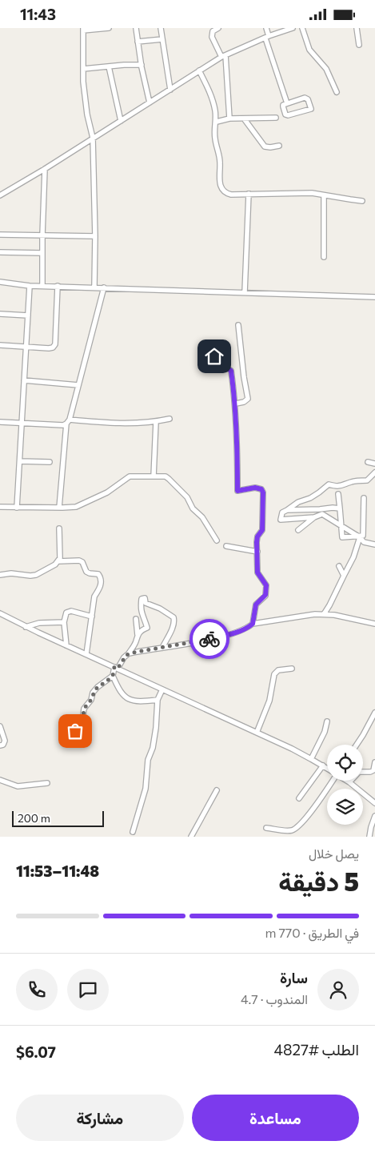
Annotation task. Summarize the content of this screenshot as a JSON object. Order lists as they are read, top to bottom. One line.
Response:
{"scale_bar":"200 m","page":{"status":"11:43","scale":"200 m","heading":["5 دقيقة","يصل خلال","11:48–11:53"],"panel":["سارة","المندوب · 4.7","الطلب #4827","$6.07"],"bar":"في الطريق · 770 m","buttons":["مساعدة","مشاركة"]}}
